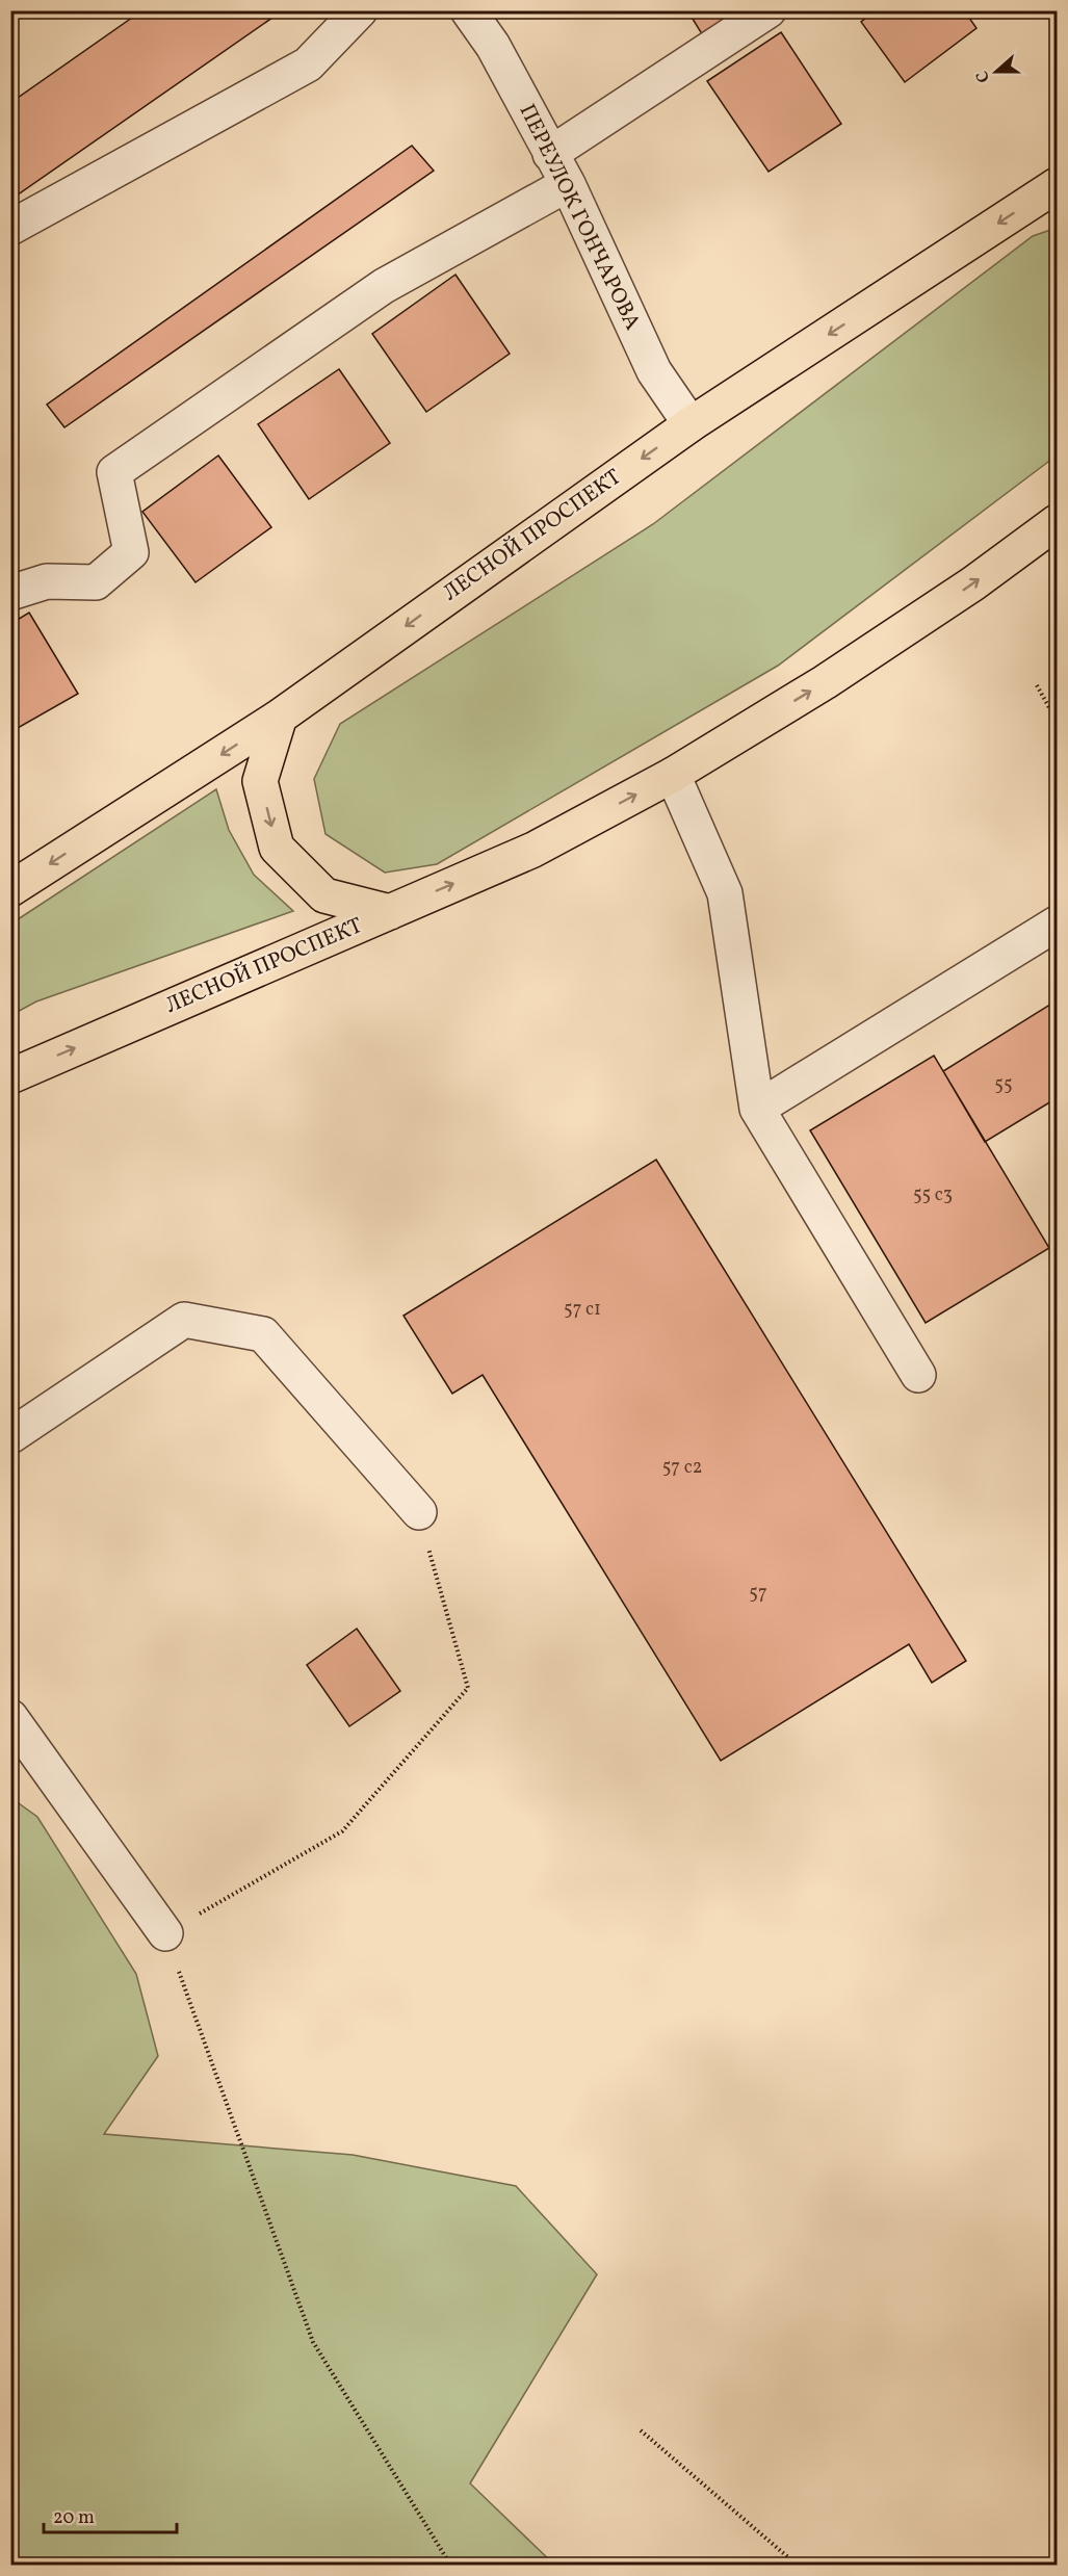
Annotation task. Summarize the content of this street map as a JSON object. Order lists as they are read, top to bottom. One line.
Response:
{"streets":{"main road":["ЛЕСНОЙ ПРОСПЕКТ"],"street":["ПЕРЕУЛОК ГОНЧАРОВА"]},"crossings":[["ПЕРЕУЛОК ГОНЧАРОВА","ЛЕСНОЙ ПРОСПЕКТ"]],"house_numbers":["55","55 с3","57 с1","57 с2","57"],"scale_bar":"20 m","north":"left"}
